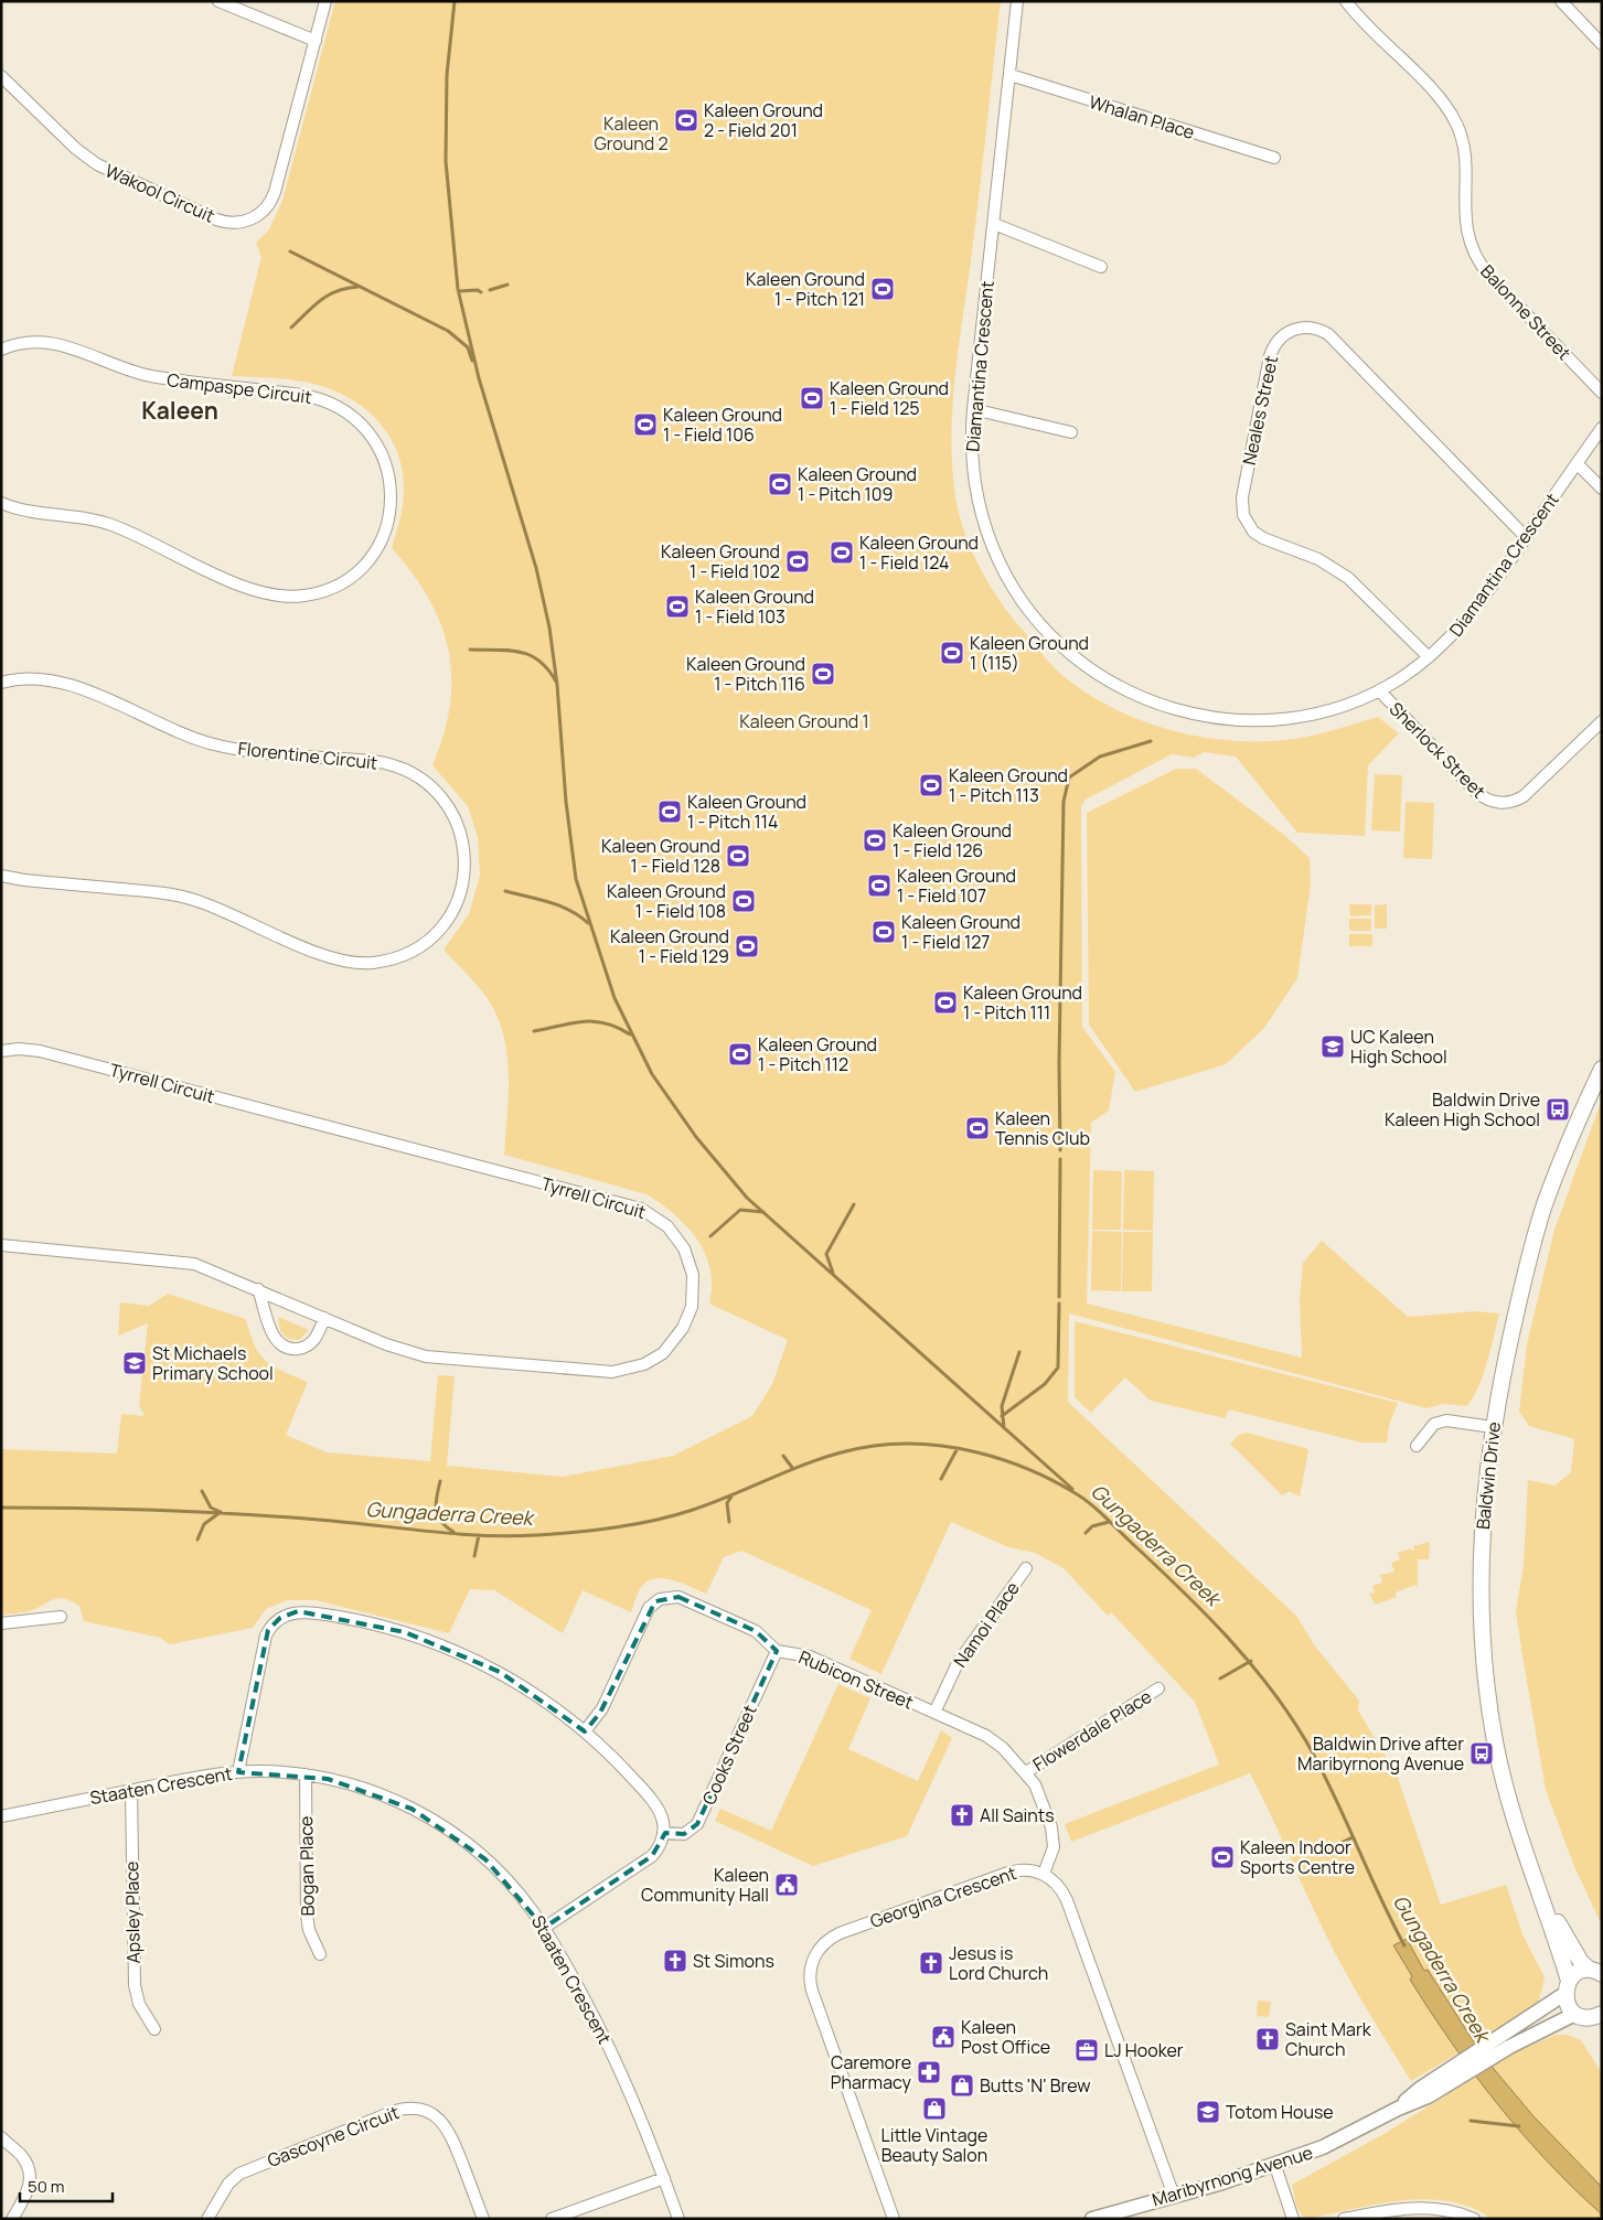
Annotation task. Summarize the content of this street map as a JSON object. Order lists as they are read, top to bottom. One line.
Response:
{"streets":{"main road":["Baldwin Drive"],"street":["Whalan Place","Wakool Circuit","Balonne Street","Diamantina Crescent","Campaspe Circuit","Neales Street","Sherlock Street","Florentine Circuit","Tyrrell Circuit","Namoi Place","Rubicon Street","Flowerdale Place","Cooks Street","Staaten Crescent","Bogan Place","Georgina Crescent","Apsley Place","Gascoyne Circuit","Maribyrnong Avenue"]},"crossings":[["Whalan Place","Diamantina Crescent"],["Diamantina Crescent","Neales Street"],["Diamantina Crescent","Sherlock Street"],["Baldwin Drive","Maribyrnong Avenue"],["Namoi Place","Rubicon Street"],["Rubicon Street","Flowerdale Place"],["Rubicon Street","Cooks Street"],["Rubicon Street","Georgina Crescent"],["Staaten Crescent","Bogan Place"],["Staaten Crescent","Apsley Place"],["Georgina Crescent","Maribyrnong Avenue"]],"districts":["Kaleen"],"water":["Gungaderra Creek"],"parks":["Kaleen Ground 2","Kaleen Ground 1"],"places":{"sports":["Kaleen Ground 2 - Field 201","Kaleen Ground 1 - Pitch 121","Kaleen Ground 1 - Field 125","Kaleen Ground 1 - Field 106","Kaleen Ground 1 - Pitch 109","Kaleen Ground 1 - Field 124","Kaleen Ground 1 - Field 102","Kaleen Ground 1 - Field 103","Kaleen Ground 1 (115)","Kaleen Ground 1 - Pitch 116","Kaleen Ground 1 - Pitch 113","Kaleen Ground 1 - Pitch 114","Kaleen Ground 1 - Field 126","Kaleen Ground 1 - Field 128","Kaleen Ground 1 - Field 107","Kaleen Ground 1 - Field 108","Kaleen Ground 1 - Field 127","Kaleen Ground 1 - Field 129","Kaleen Ground 1 - Pitch 111","Kaleen Ground 1 - Pitch 112","Kaleen Tennis Club","Kaleen Indoor Sports Centre"],"school or university":["UC Kaleen High School","St Michaels Primary School","Totom House"],"bus stop":["Baldwin Drive Kaleen High School","Baldwin Drive after Maribyrnong Avenue"],"church":["All Saints","St Simons","Jesus is Lord Church","Saint Mark Church"],"public building":["Kaleen Community Hall","Kaleen Post Office"],"office":["LJ Hooker"],"pharmacy":["Caremore Pharmacy"],"shop":["Butts 'N' Brew","Little Vintage Beauty Salon"]},"scale_bar":"50 m"}
